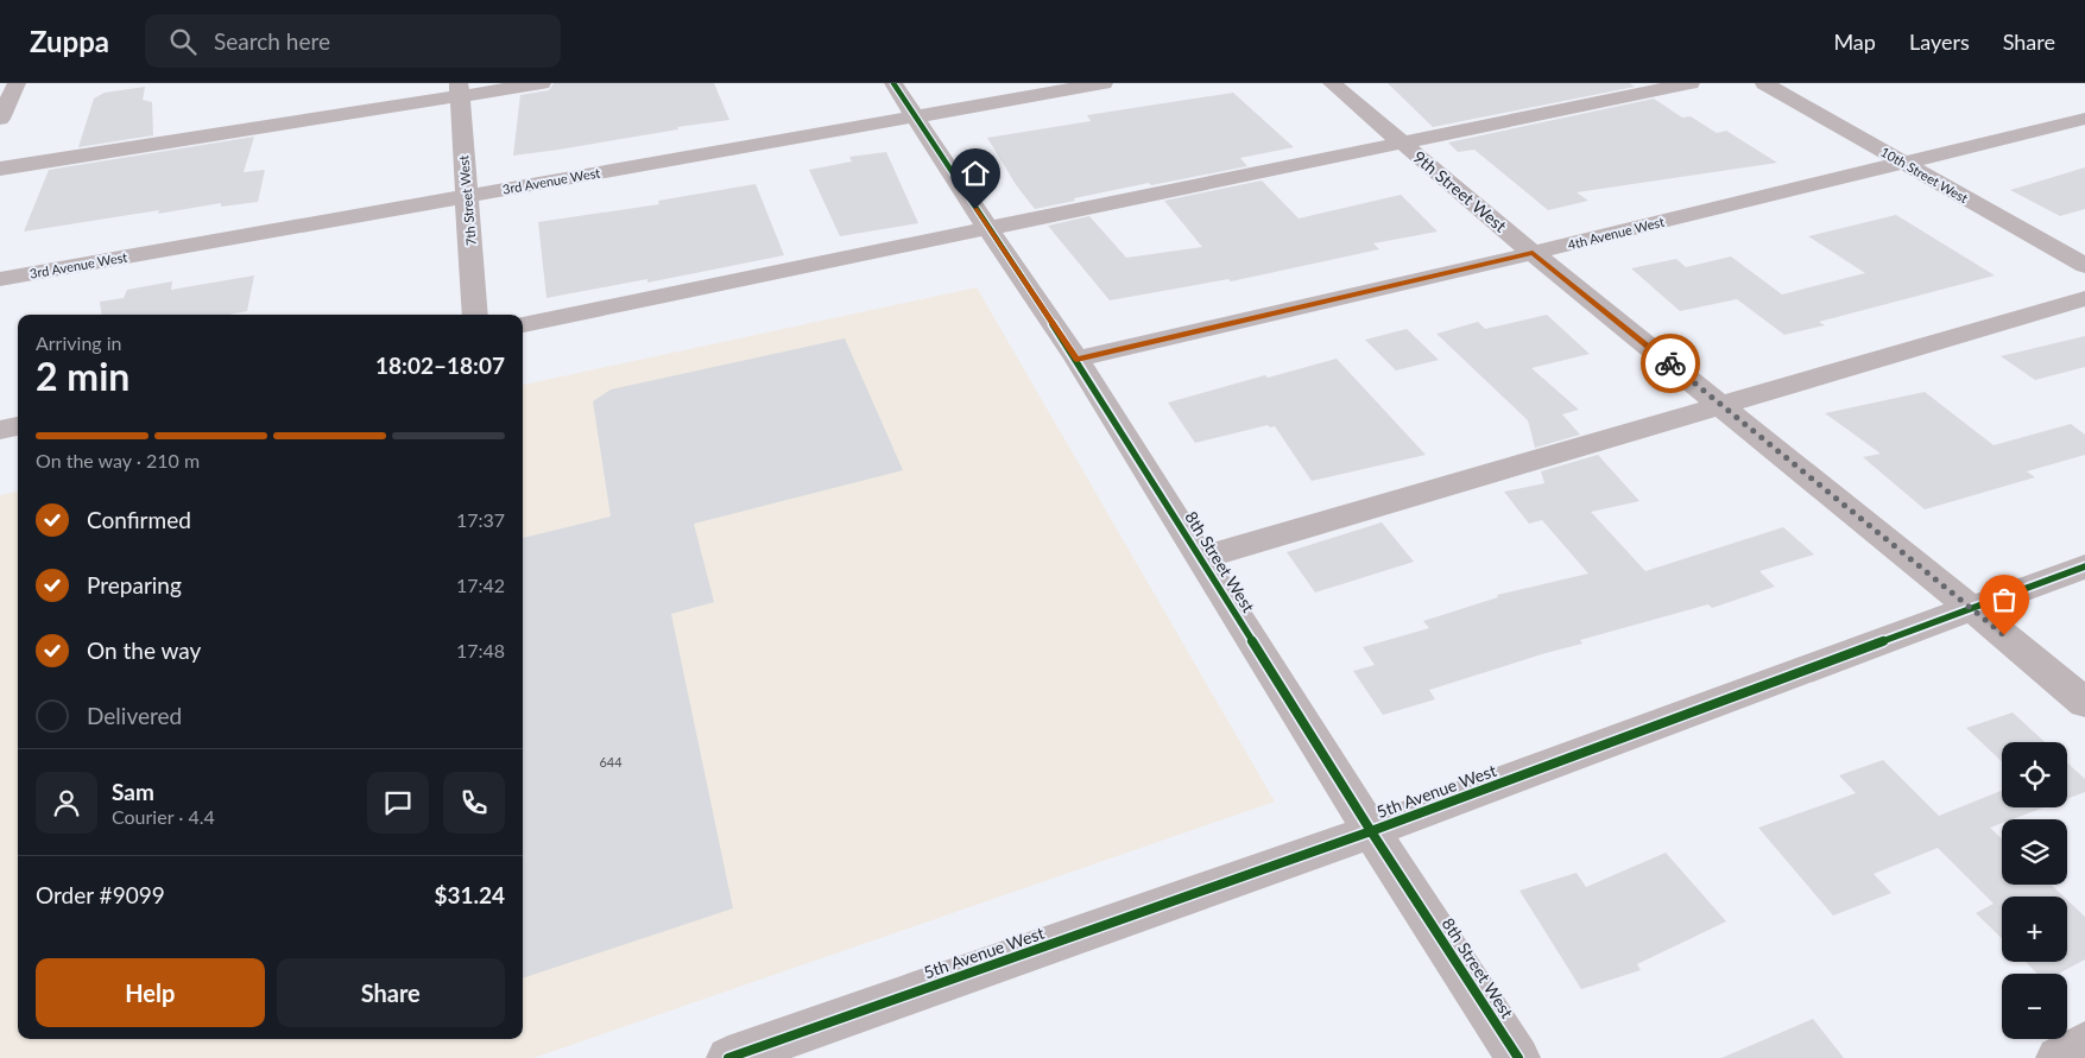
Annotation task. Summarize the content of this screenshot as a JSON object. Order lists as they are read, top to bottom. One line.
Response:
{"streets":{"street":["10th Street West","3rd Avenue West","9th Street West","7th Street West","4th Avenue West","8th Street West","5th Avenue West"]},"crossings":[["10th Street West","4th Avenue West"],["3rd Avenue West","7th Street West"],["3rd Avenue West","8th Street West"],["9th Street West","4th Avenue West"],["9th Street West","5th Avenue West"],["4th Avenue West","8th Street West"],["8th Street West","5th Avenue West"]],"house_numbers":["644"],"page":{"header":"Zuppa","search":"Search here","nav":["Map","Layers","Share"],"heading":["2 min","Arriving in","18:02–18:07"],"panel":["Sam","Courier · 4.4","Order #9099","$31.24"],"bar":"On the way · 210 m","list":[["Confirmed","17:37"],["Preparing","17:42"],["On the way","17:48"],"Delivered"],"map_buttons":["+","−"],"buttons":["Help","Share"]}}
